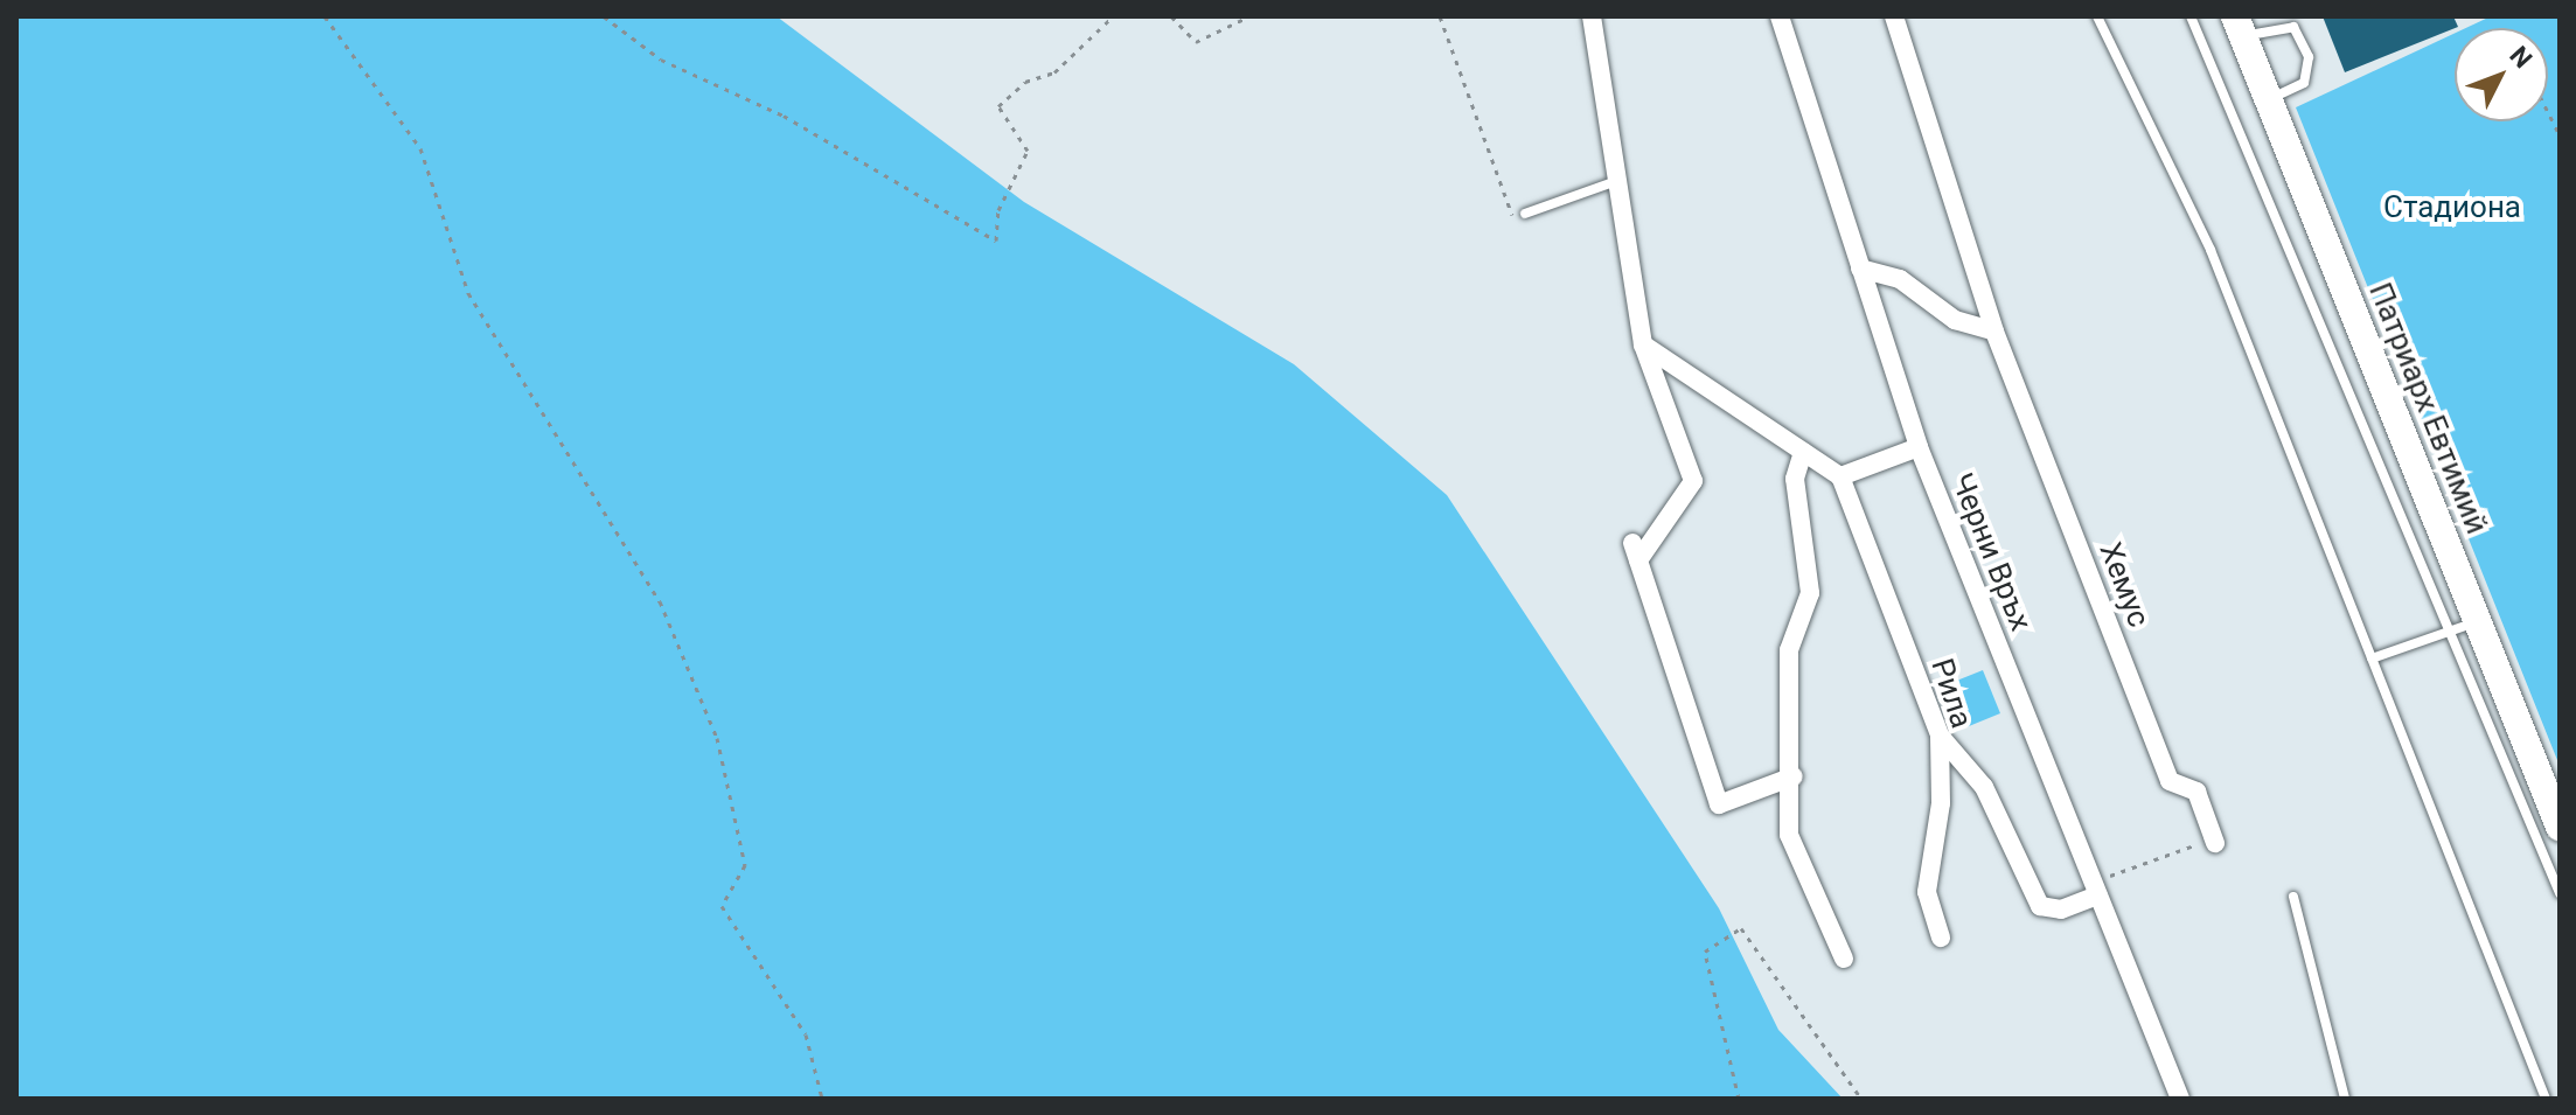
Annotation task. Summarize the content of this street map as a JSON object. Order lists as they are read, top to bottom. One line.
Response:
{"streets":{"street":["Патриарх Евтимий","Черни Връх","Хемус","Рила"]},"parks":["Стадиона"],"north":"top right"}
